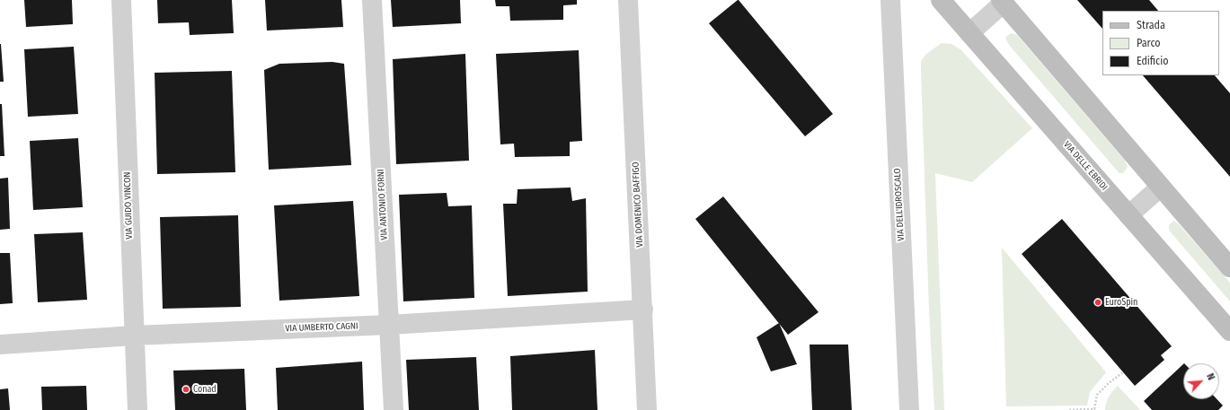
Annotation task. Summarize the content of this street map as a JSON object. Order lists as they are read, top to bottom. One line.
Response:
{"streets":{"street":["VIA DELLE EBRIDI","VIA ANTONIO FORNI","VIA DOMENICO BAFFIGO","VIA DELL'IDROSCALO","VIA GUIDO VINCON","VIA UMBERTO CAGNI"]},"crossings":[["VIA ANTONIO FORNI","VIA UMBERTO CAGNI"],["VIA DOMENICO BAFFIGO","VIA UMBERTO CAGNI"],["VIA GUIDO VINCON","VIA UMBERTO CAGNI"]],"places":["EuroSpin","Conad"],"legend":["Strada","Parco","Edificio"],"north":"top right"}
